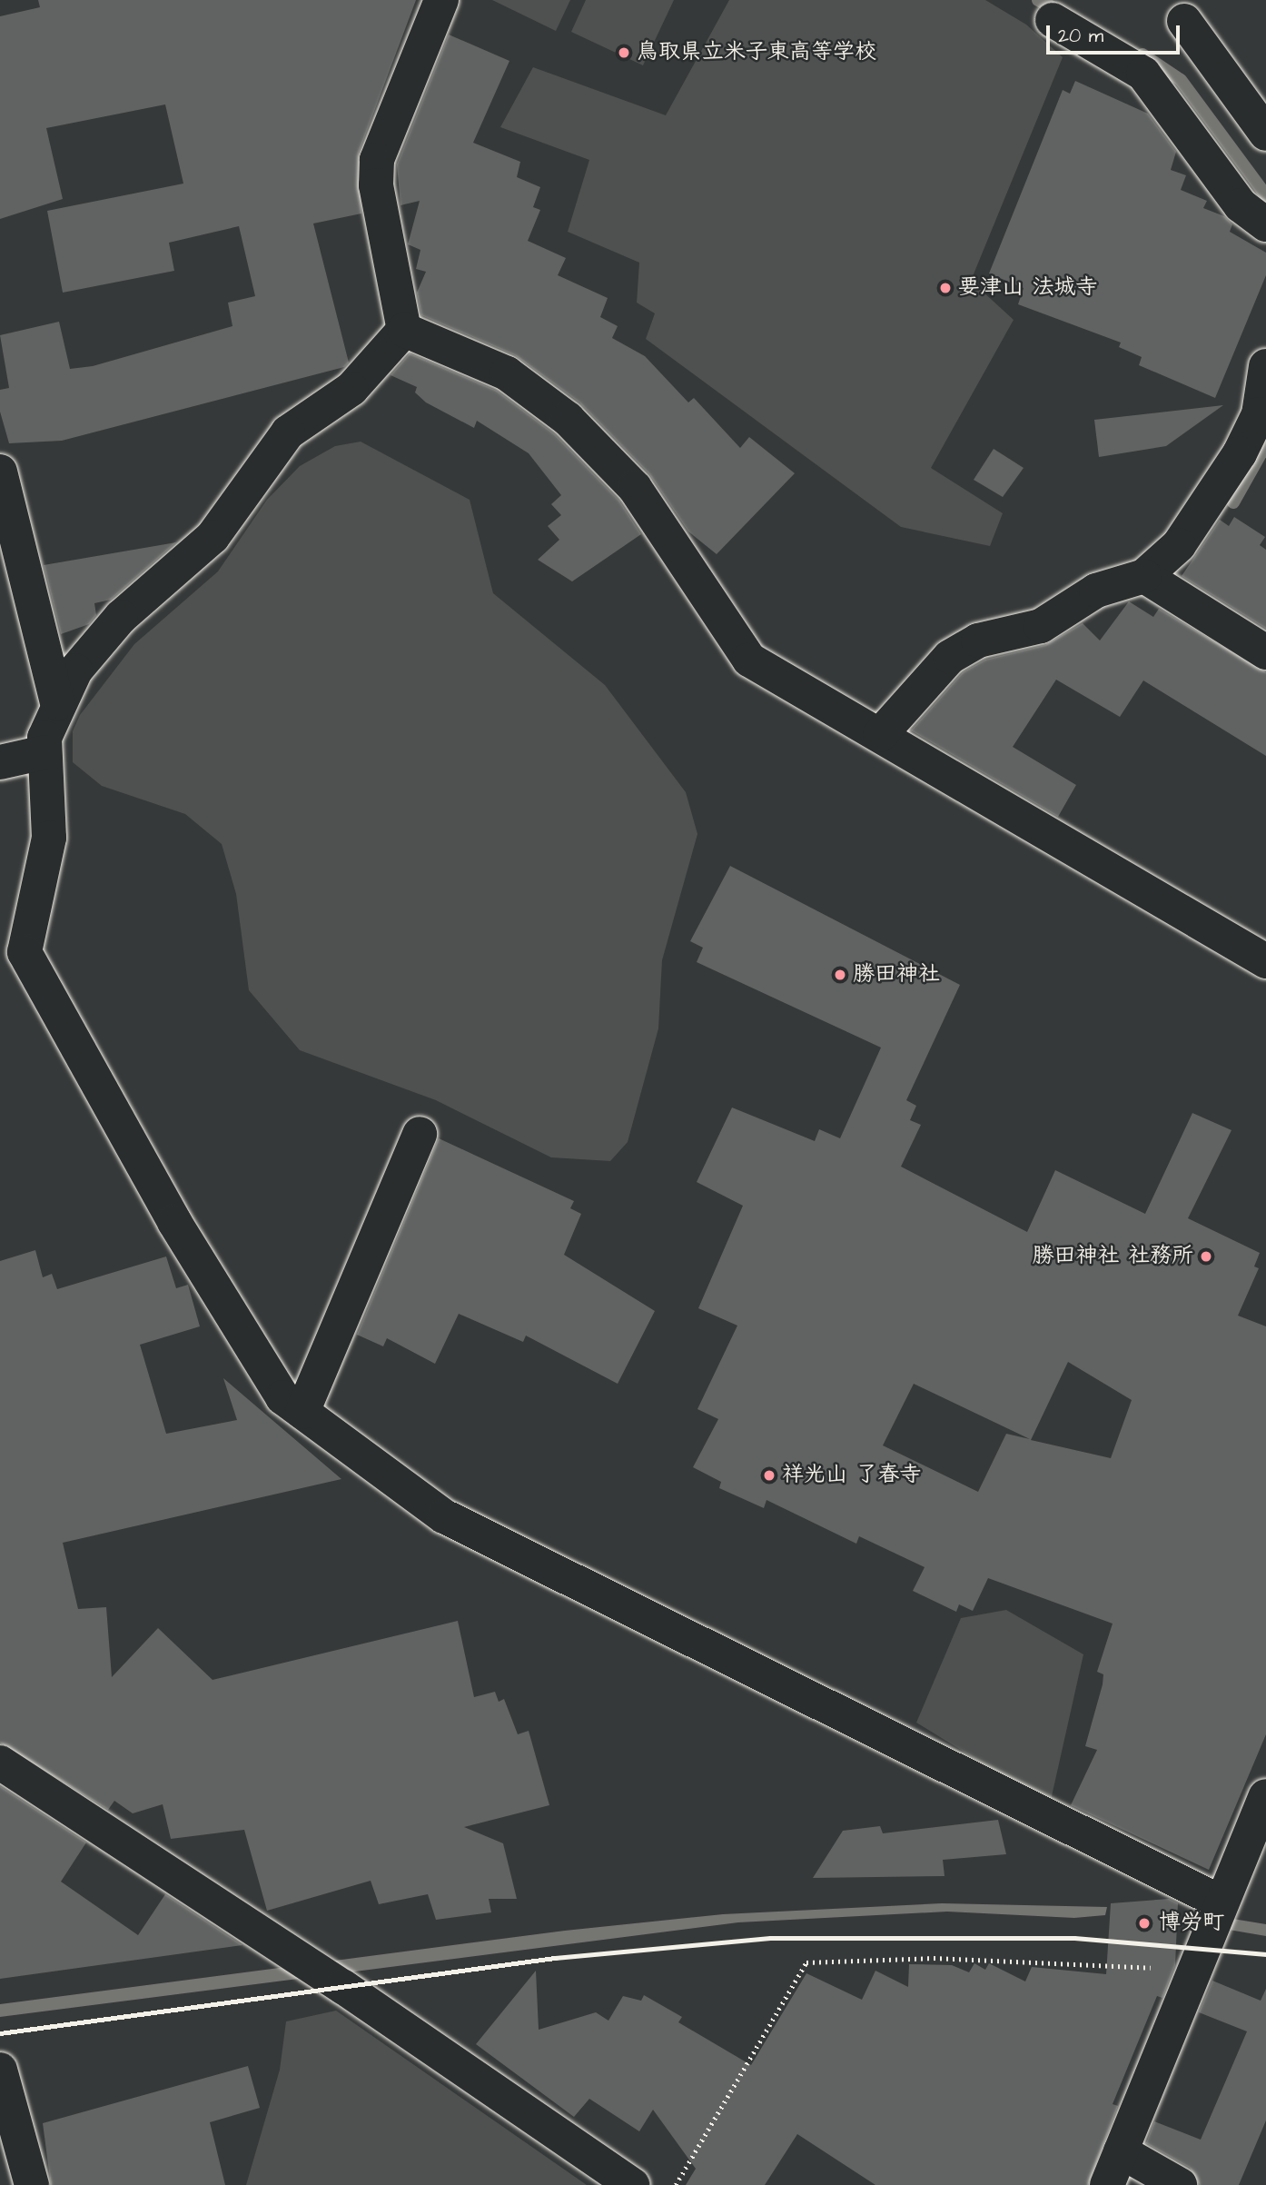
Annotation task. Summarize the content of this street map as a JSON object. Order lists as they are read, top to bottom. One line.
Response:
{"places":["鳥取県立米子東高等学校","要津山 法城寺","勝田神社","勝田神社 社務所","祥光山 了春寺","博労町"],"scale_bar":"20 m"}
